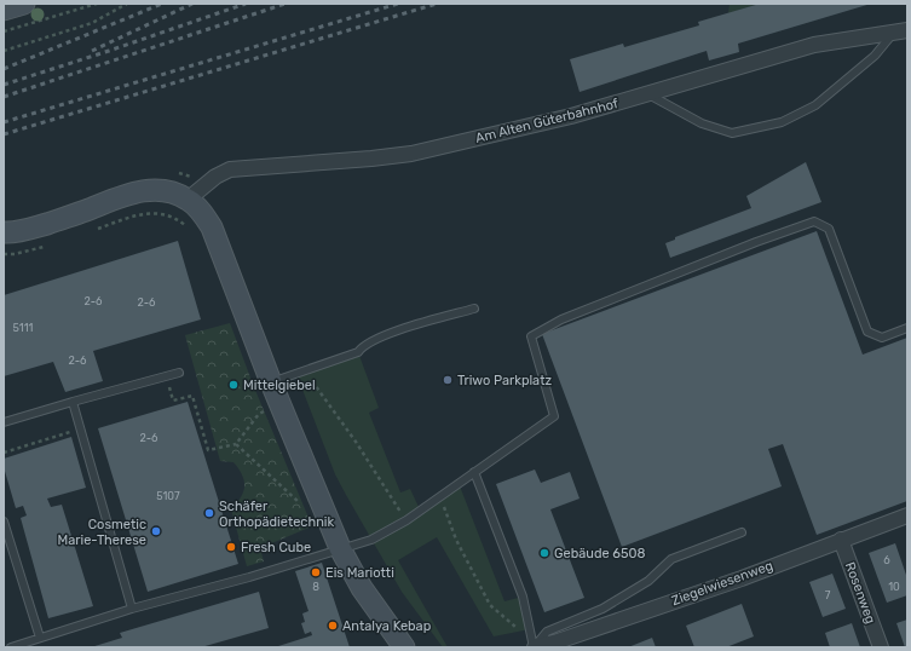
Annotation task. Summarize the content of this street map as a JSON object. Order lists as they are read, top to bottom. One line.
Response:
{"streets":{"street":["Am Alten Güterbahnhof","Ziegelwiesenweg","Rosenweg"]},"crossings":[["Ziegelwiesenweg","Rosenweg"]],"places":["Triwo Parkplatz","Mittelgiebel","Schäfer Orthopädietechnik","Cosmetic Marie-Therese","Fresh Cube","Gebäude 6508","Eis Mariotti","Antalya Kebap"],"house_numbers":["2-6","2-6","5111","2-6","2-6","5107","6","8","10","7"]}
